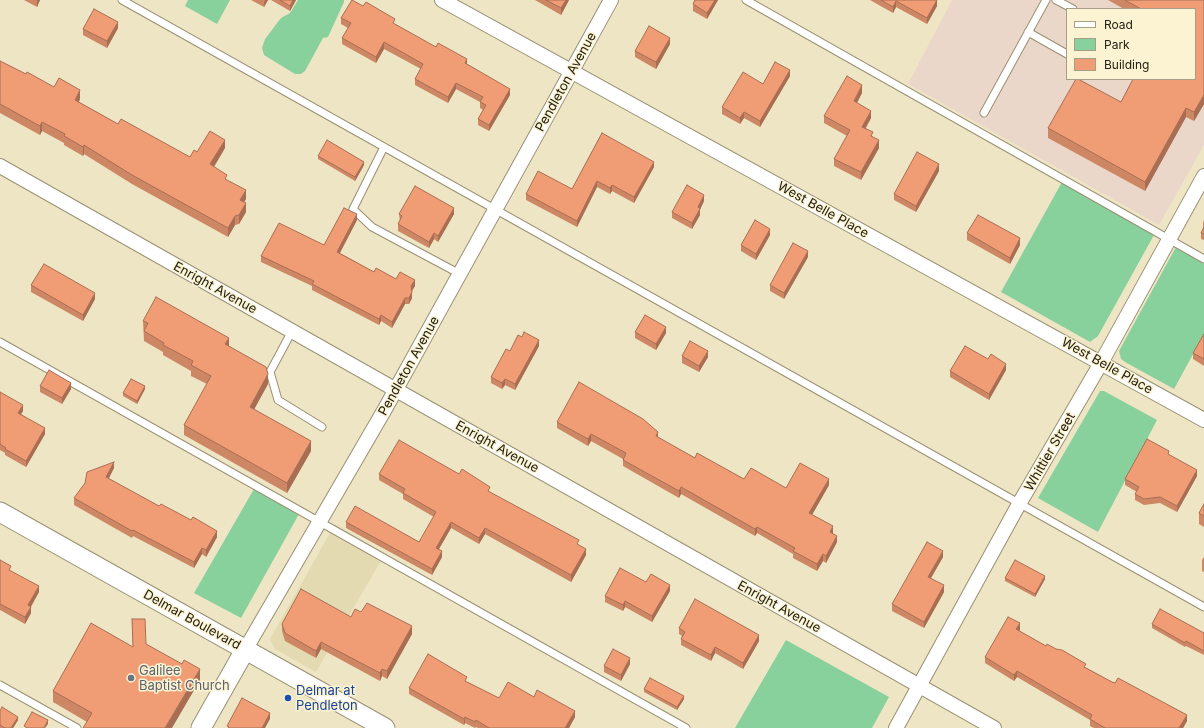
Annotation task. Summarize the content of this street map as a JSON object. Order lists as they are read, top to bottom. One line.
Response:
{"streets":{"main road":["Pendleton Avenue","Delmar Boulevard"],"street":["West Belle Place","Enright Avenue","Whittier Street"]},"crossings":[["Pendleton Avenue","West Belle Place"],["Pendleton Avenue","Enright Avenue"],["Pendleton Avenue","Delmar Boulevard"],["West Belle Place","Whittier Street"],["Enright Avenue","Whittier Street"]],"places":["Galilee Baptist Church","Delmar at Pendleton"],"legend":["Road","Park","Building"]}
